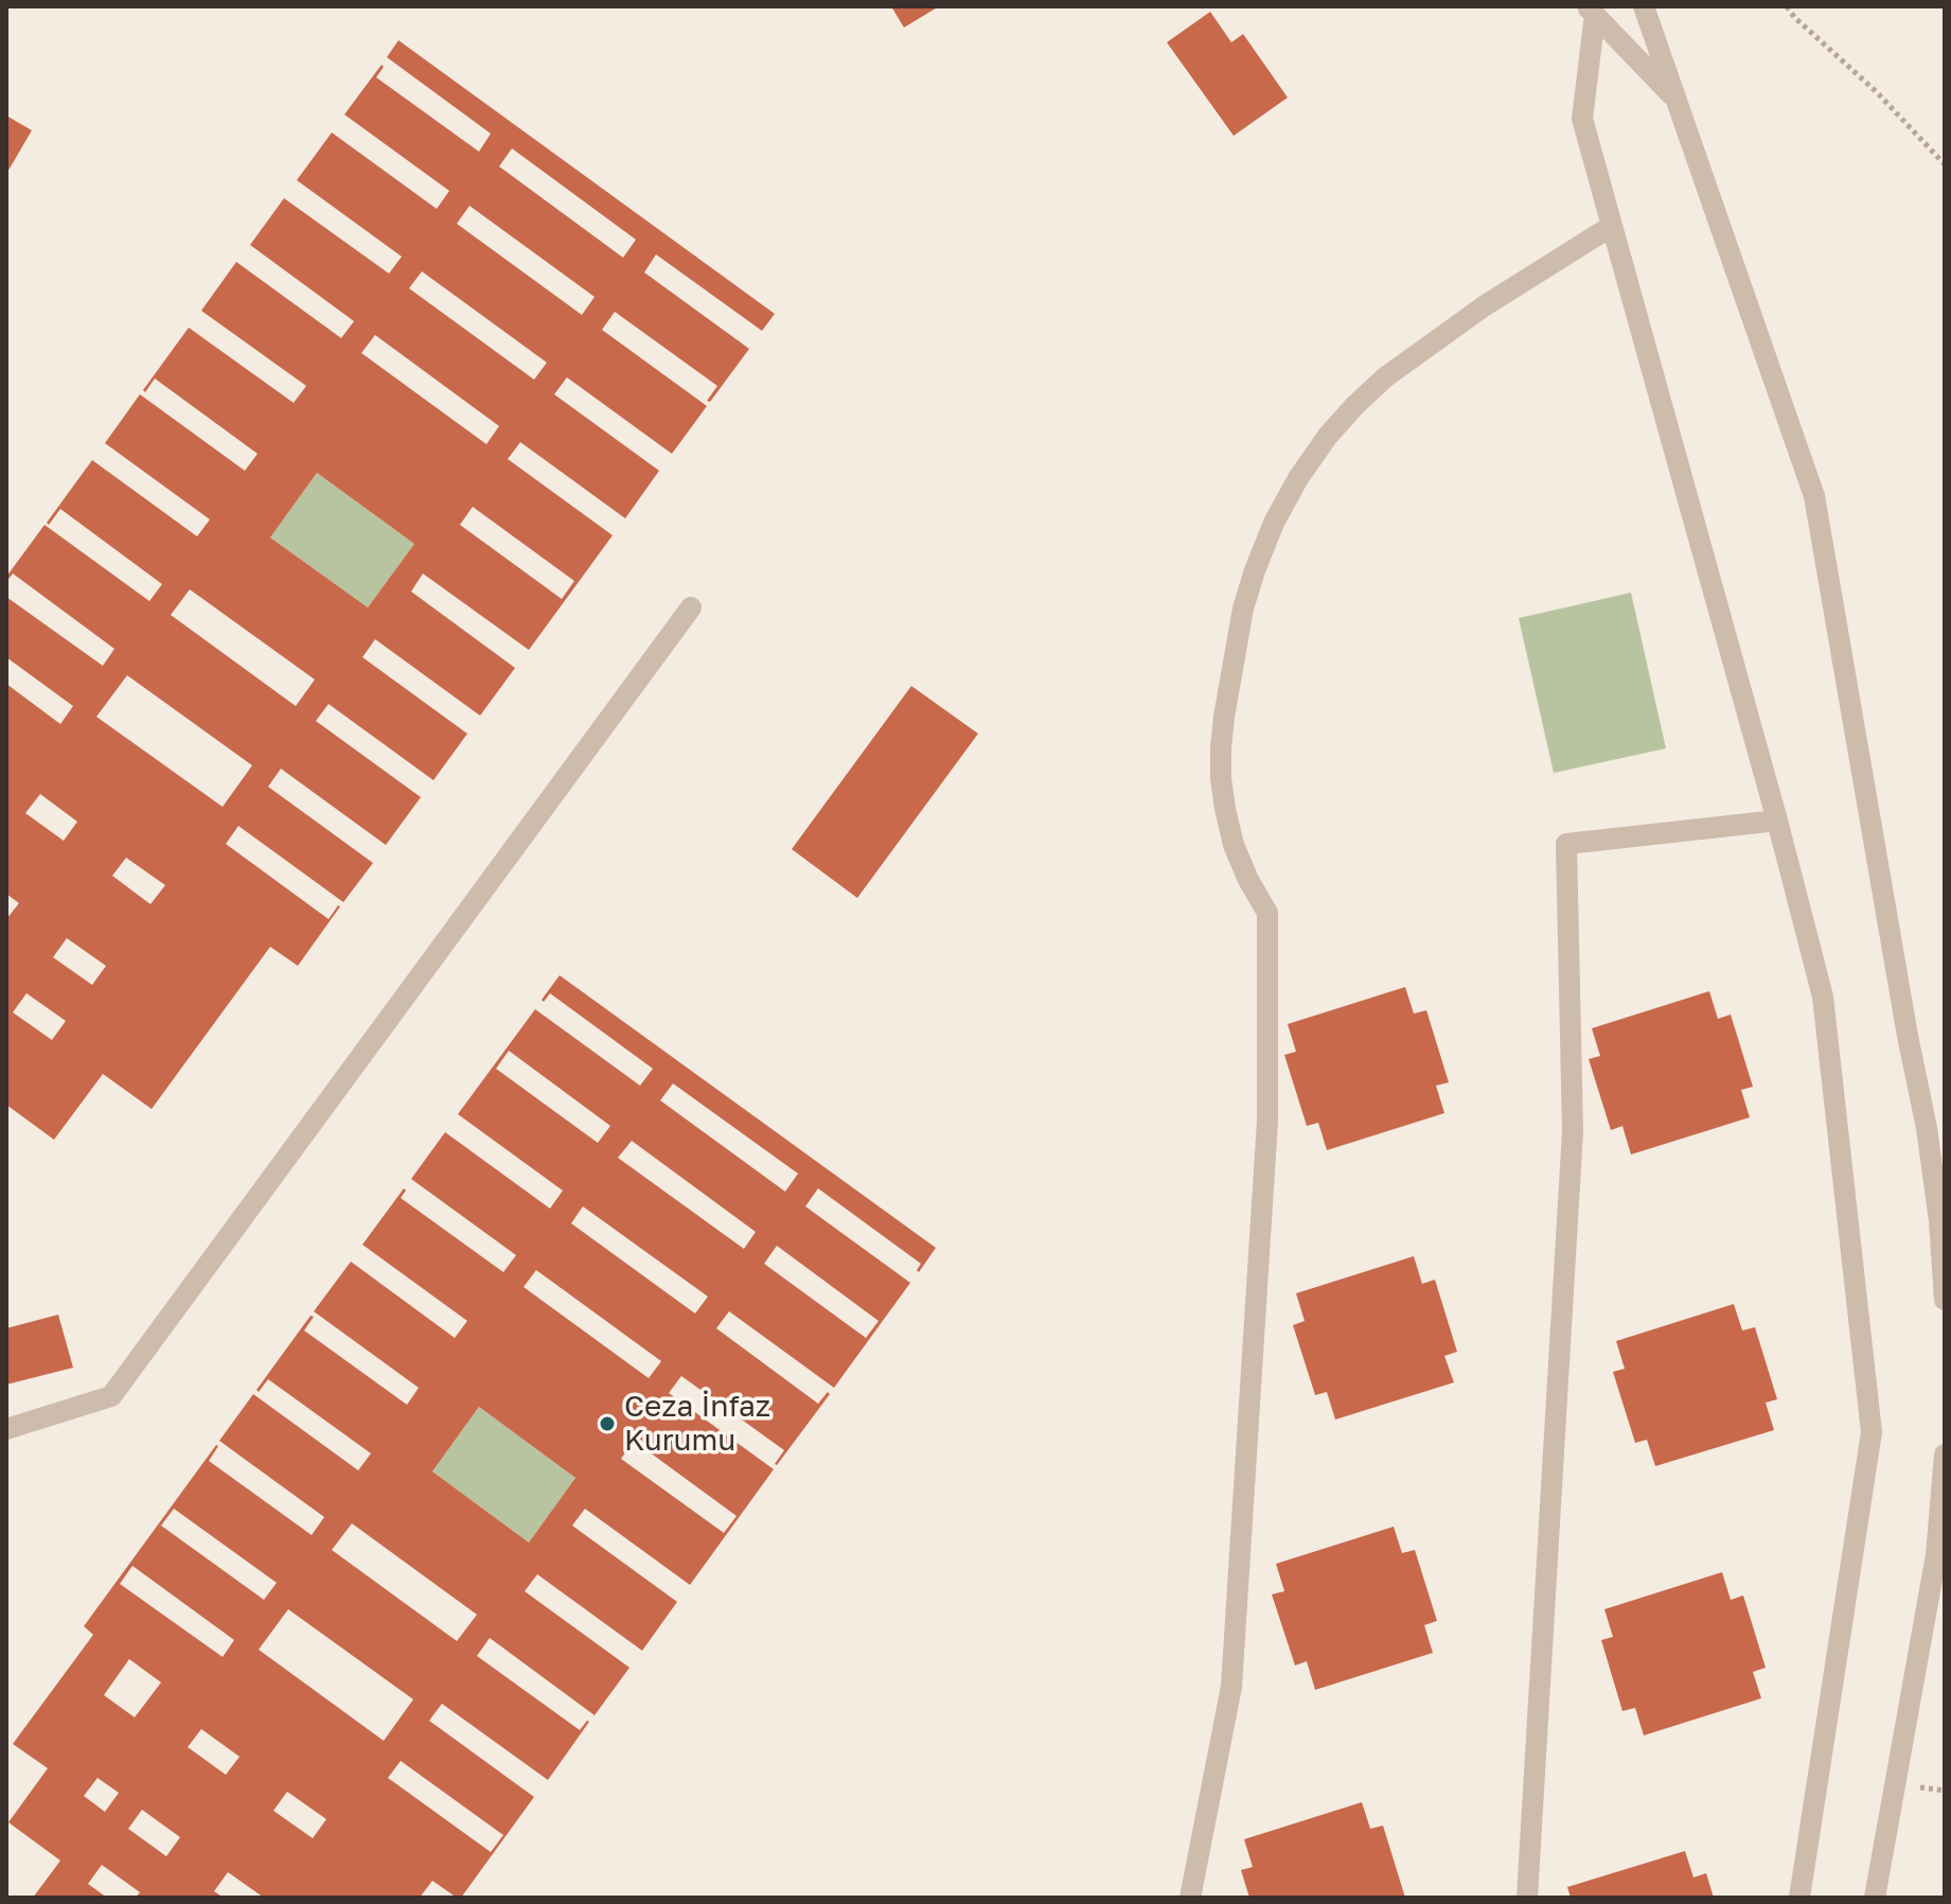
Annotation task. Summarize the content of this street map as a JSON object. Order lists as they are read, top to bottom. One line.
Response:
{"places":["Ceza İnfaz Kurumu"]}
